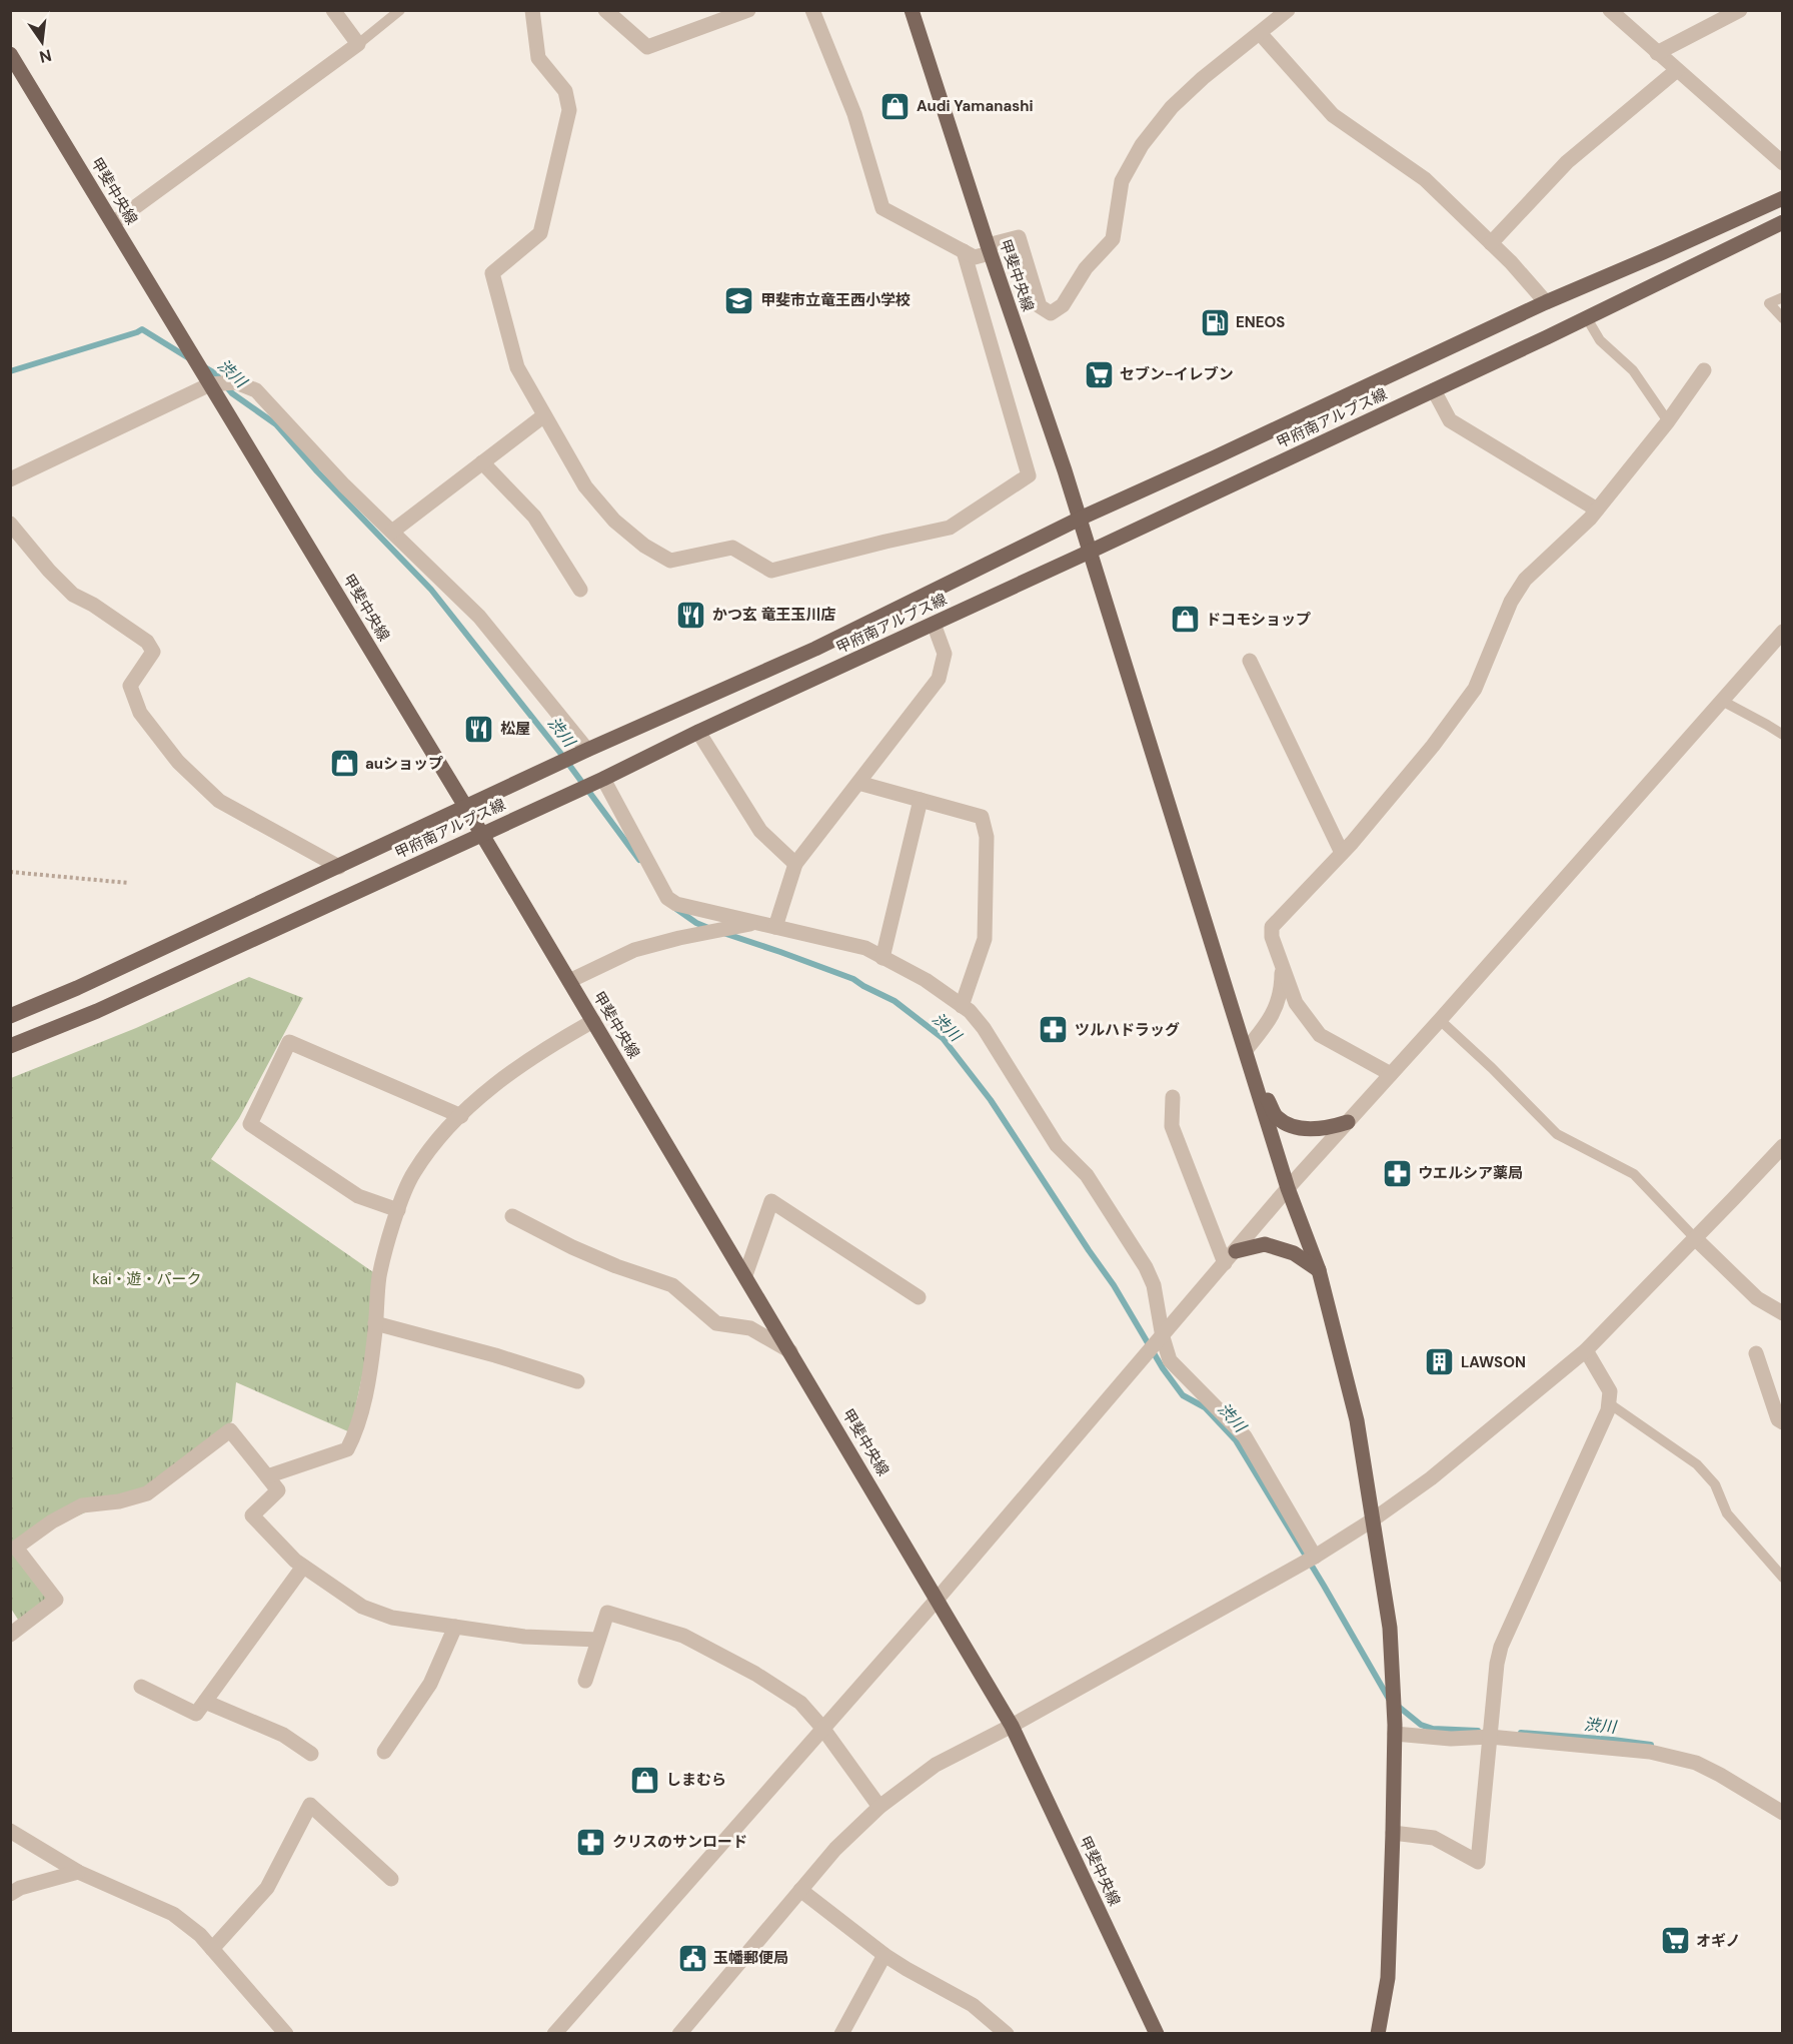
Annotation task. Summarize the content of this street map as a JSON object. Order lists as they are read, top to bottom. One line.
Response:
{"streets":{"main road":["甲斐中央線","甲府南アルプス線"]},"crossings":[["甲斐中央線","甲府南アルプス線"]],"water":["渋川"],"parks":["kai・遊・パーク"],"places":{"shop":["Audi Yamanashi","ドコモショップ","auショップ","しまむら"],"school or university":["甲斐市立竜王西小学校"],"fuel station":["ENEOS"],"supermarket":["セブン-イレブン","オギノ"],"restaurant":["かつ玄 竜王玉川店","松屋"],"pharmacy":["ツルハドラッグ","ウエルシア薬局","クリスのサンロード"],"building":["LAWSON"],"public building":["玉幡郵便局"]},"north":"bottom"}
